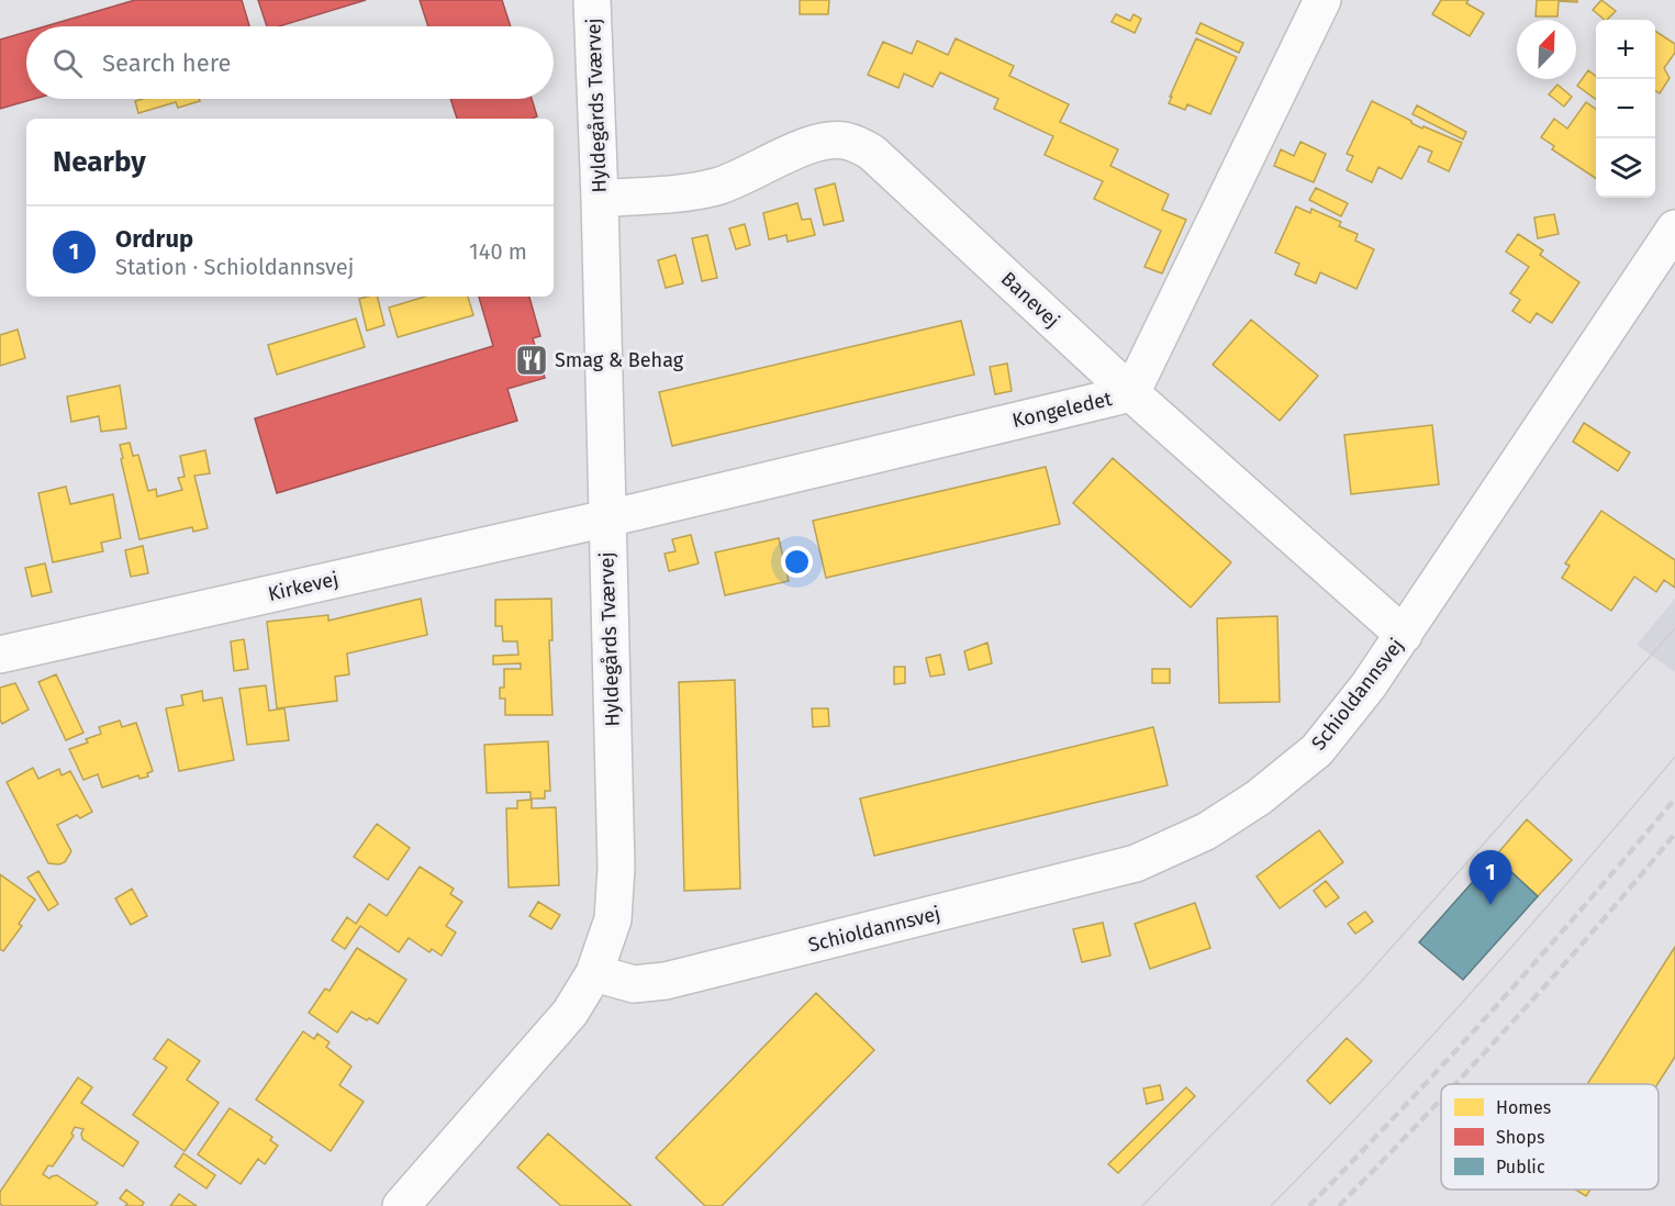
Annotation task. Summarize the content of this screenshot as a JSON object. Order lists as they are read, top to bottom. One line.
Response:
{"streets":{"street":["Hyldegårds Tværvej","Banevej","Kongeledet","Kirkevej","Schioldannsvej"]},"crossings":[["Hyldegårds Tværvej","Banevej"],["Hyldegårds Tværvej","Kongeledet"],["Hyldegårds Tværvej","Kirkevej"],["Hyldegårds Tværvej","Schioldannsvej"],["Banevej","Kongeledet"],["Banevej","Schioldannsvej"],["Kongeledet","Kirkevej"]],"places":{"restaurant":["Smag & Behag"]},"legend":["Homes","Shops","Public"],"north":"top right","page":{"map_buttons":["+","−"],"search":"Search here","heading":"Nearby","list":[{"mark":"1","name":"Ordrup","note":"Station · Schioldannsvej","value":"140 m"}],"pins":"1"}}
